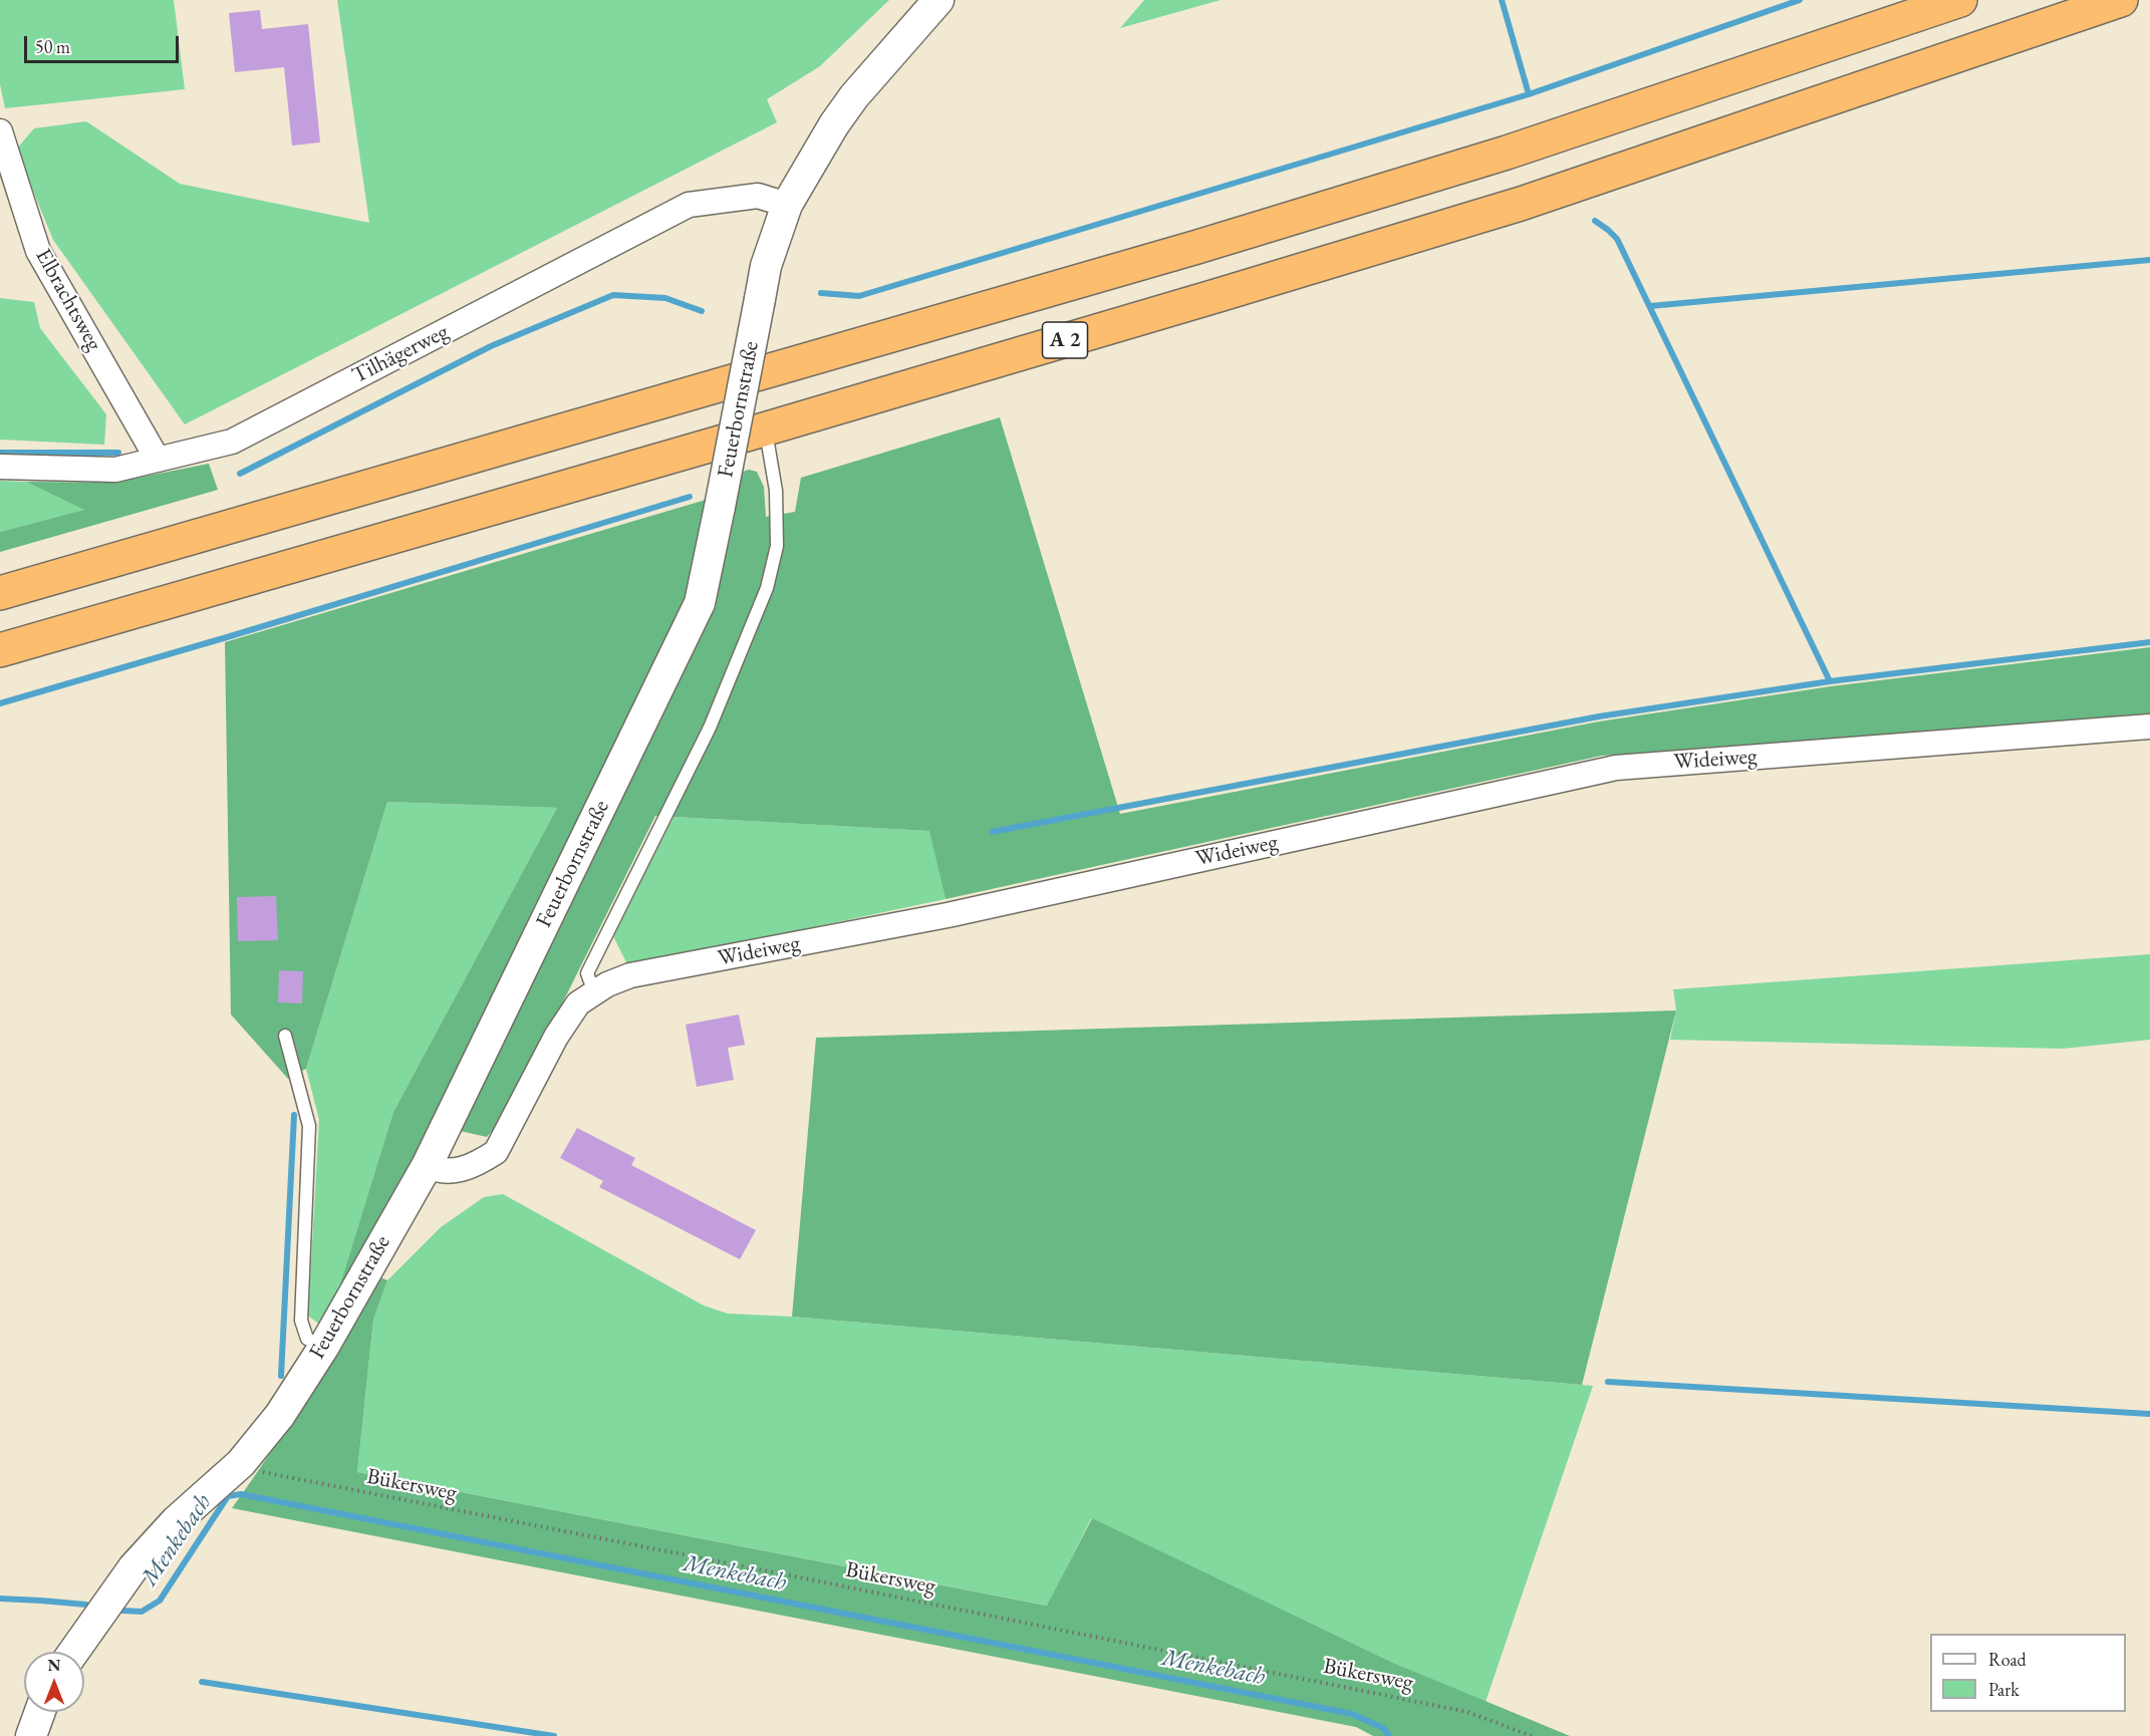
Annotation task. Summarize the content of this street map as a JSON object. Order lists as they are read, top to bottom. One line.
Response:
{"streets":{"highway":["A 2"],"street":["Elbrachtsweg","Tilhägerweg","Feuerbornstraße","Wideiweg"],"path":["Bükersweg"]},"crossings":[["Elbrachtsweg","Tilhägerweg"],["Tilhägerweg","Feuerbornstraße"],["Feuerbornstraße","Wideiweg"],["Feuerbornstraße","Bükersweg"]],"water":["Menkebach"],"legend":["Road","Park"],"scale_bar":"50 m","north":"top"}
